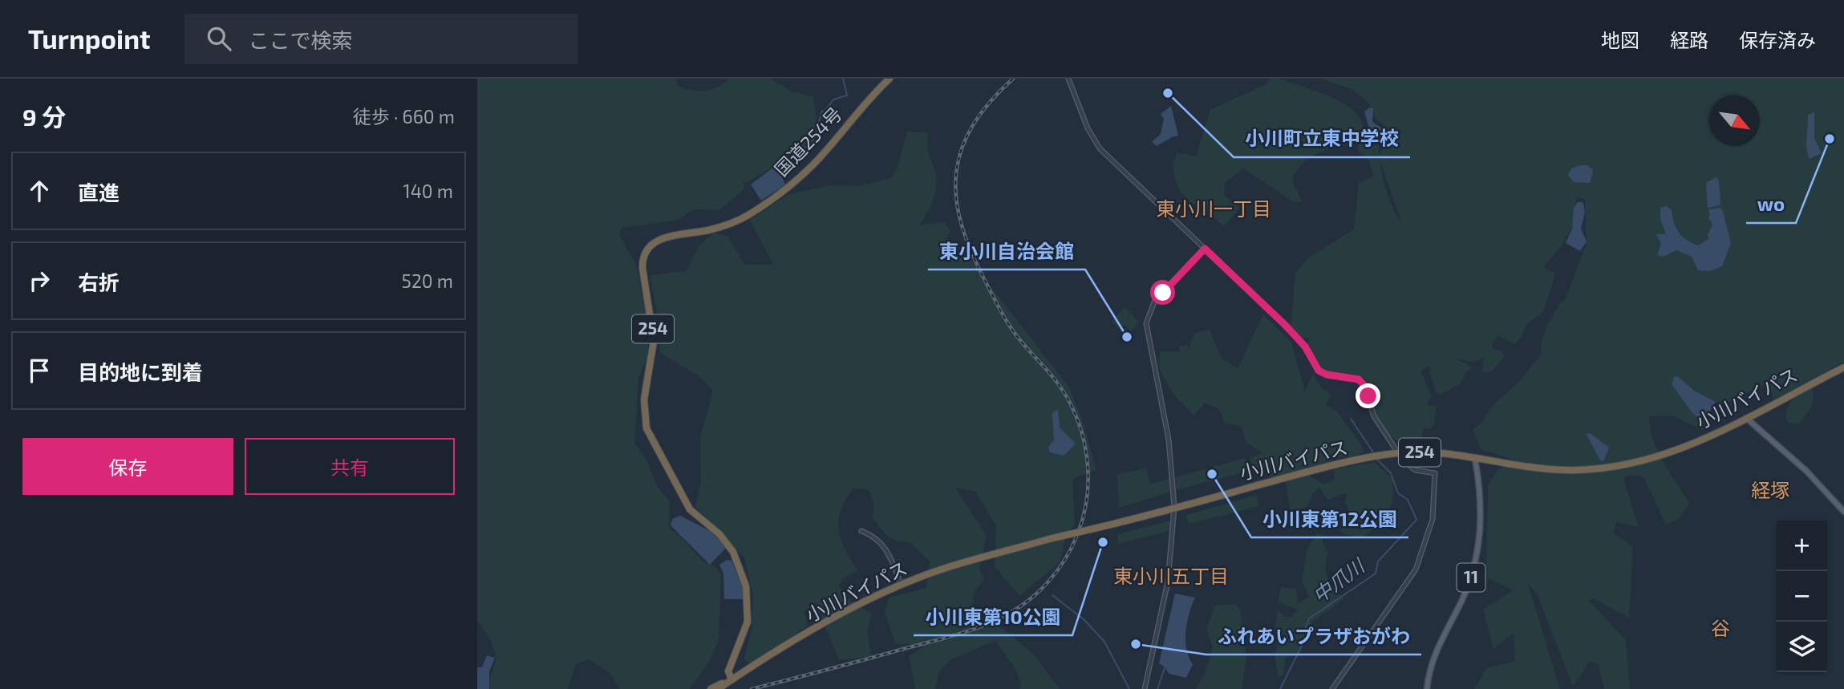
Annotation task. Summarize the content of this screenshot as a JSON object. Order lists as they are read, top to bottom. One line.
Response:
{"streets":{"highway":["国道254号","254","小川バイパス"],"main road":["11"]},"crossings":[["国道254号","254"],["国道254号","小川バイパス"],["254","小川バイパス"],["小川バイパス","11"]],"districts":["東小川一丁目","経塚","東小川五丁目","谷"],"water":["中爪川"],"places":["小川町立東中学校","wo","東小川自治会館","小川東第12公園","小川東第10公園","ふれあいプラザおがわ"],"north":"bottom right","page":{"header":"Turnpoint","search":"ここで検索","nav":["地図","経路","保存済み"],"heading":["9 分","徒歩 · 660 m"],"list":[["直進","140 m"],["右折","520 m"],"目的地に到着"],"buttons":["保存","共有"],"map_buttons":["+","−"]}}
